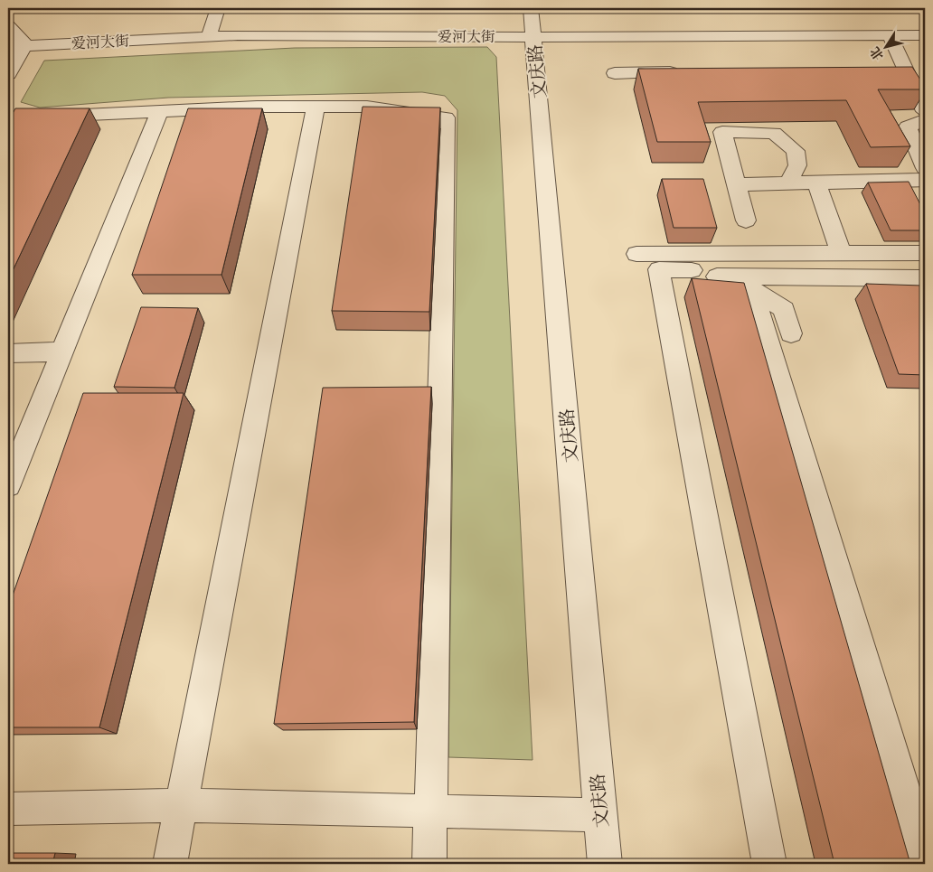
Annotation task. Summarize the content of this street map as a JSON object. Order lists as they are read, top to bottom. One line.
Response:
{"streets":{"street":["爱河大街","文庆路"]},"crossings":[["爱河大街","文庆路"]],"north":"bottom left"}
